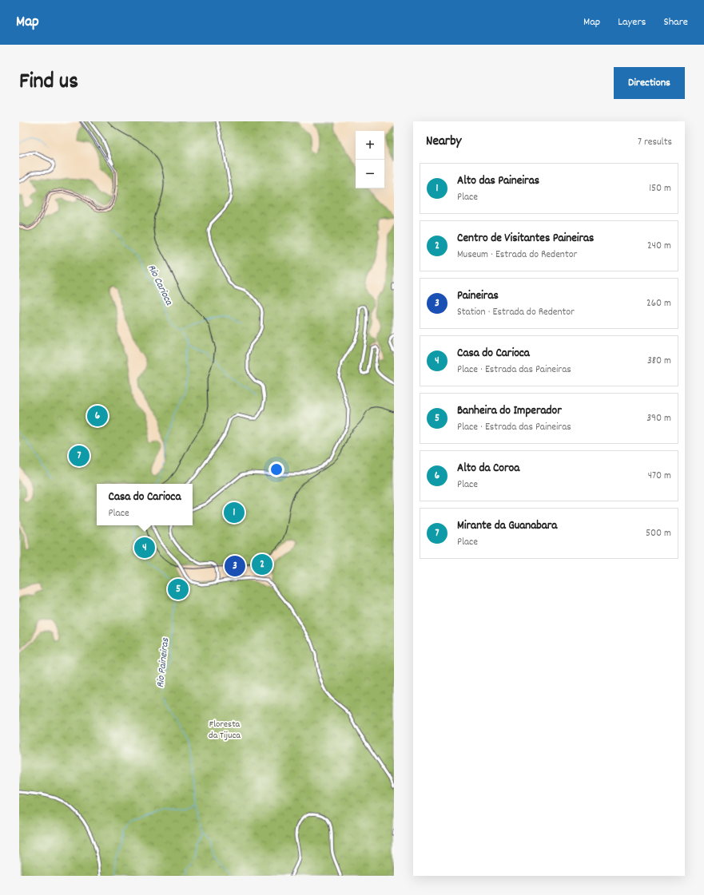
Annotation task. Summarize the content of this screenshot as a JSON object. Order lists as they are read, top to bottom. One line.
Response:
{"water":["Rio Carioca","Rio Paineiras"],"parks":["Floresta da Tijuca"],"page":{"header":"Map","nav":["Map","Layers","Share"],"title":"Find us","buttons":"Directions","heading":["Nearby","7 results"],"map_buttons":["+","−"],"list":[{"mark":"1","name":"Alto das Paineiras","note":"Place","value":"150 m"},{"mark":"2","name":"Centro de Visitantes Paineiras","note":"Museum · Estrada do Redentor","value":"240 m"},{"mark":"3","name":"Paineiras","note":"Station · Estrada do Redentor","value":"260 m"},{"mark":"4","name":"Casa do Carioca","note":"Place · Estrada das Paineiras","value":"380 m"},{"mark":"5","name":"Banheira do Imperador","note":"Place · Estrada das Paineiras","value":"390 m"},{"mark":"6","name":"Alto da Coroa","note":"Place","value":"470 m"},{"mark":"7","name":"Mirante da Guanabara","note":"Place","value":"500 m"}],"pins":["6","7","1","4","2","3","5"],"popup":["Casa do Carioca","Place"]}}
